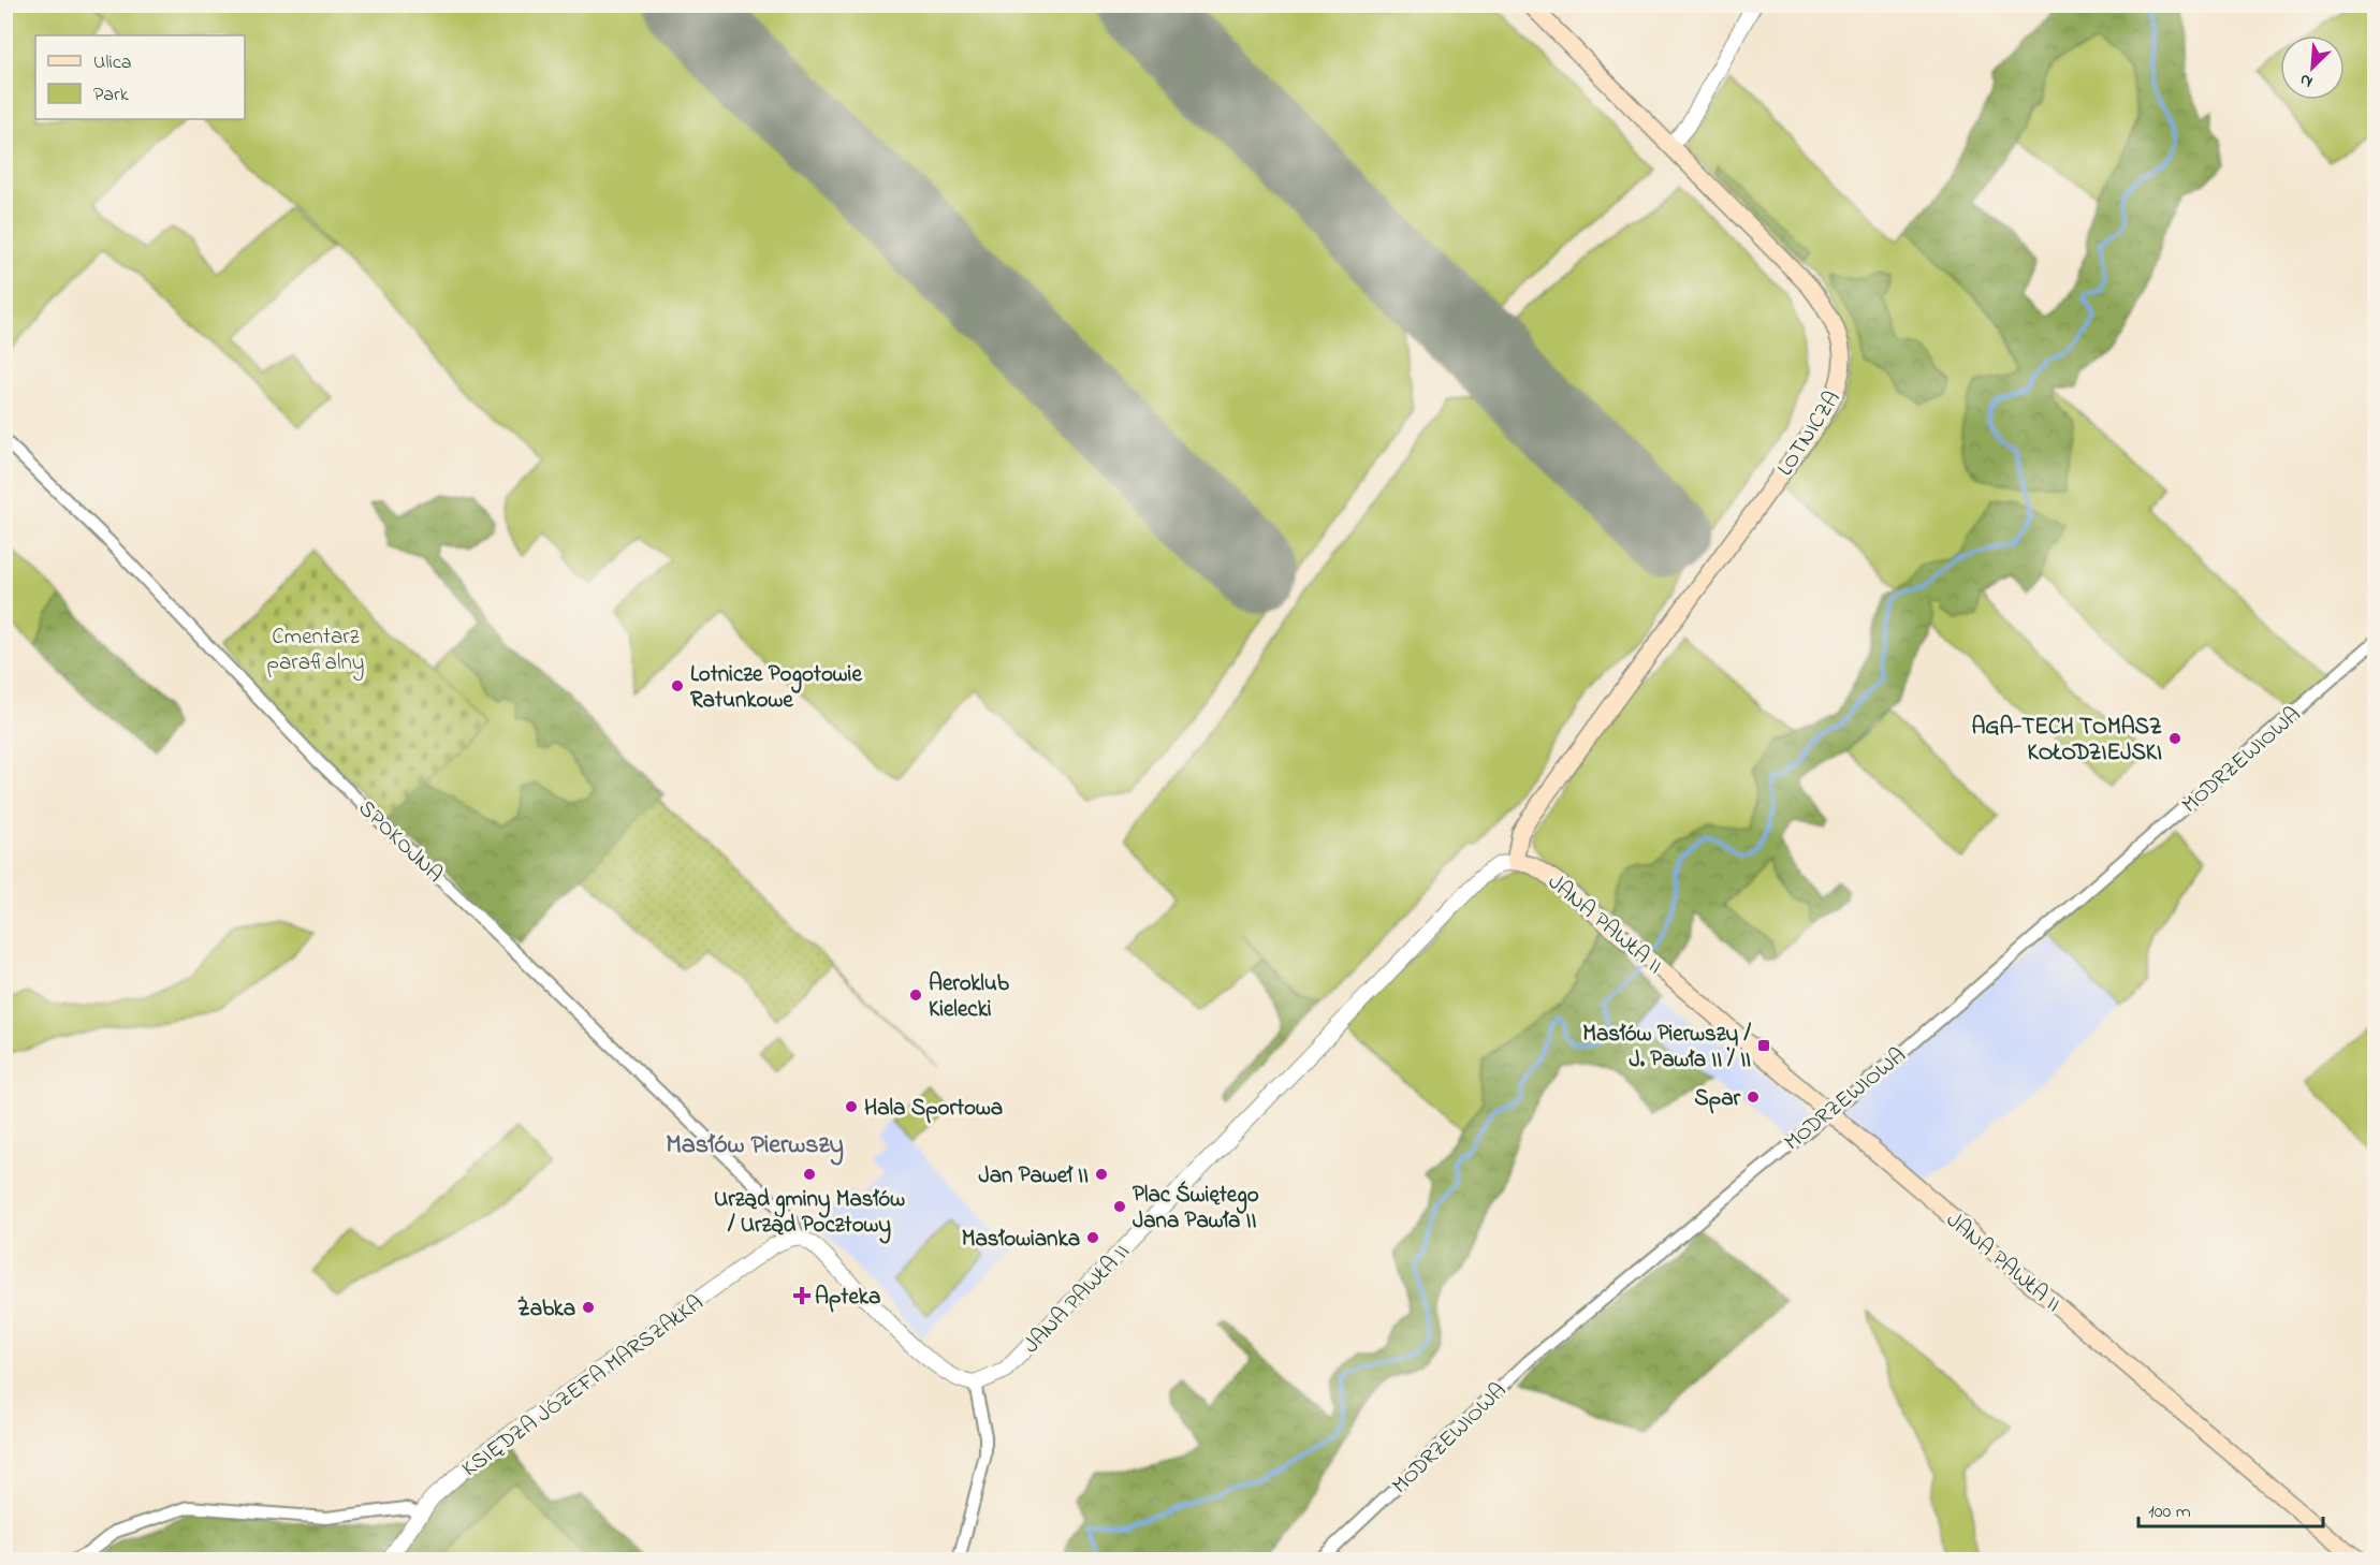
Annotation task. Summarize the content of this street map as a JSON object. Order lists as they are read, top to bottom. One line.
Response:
{"streets":{"main road":["LOTNICZA","JANA PAWŁA II"],"street":["MODRZEWIOWA","SPOKOJNA","KSIĘDZA JÓZEFA MARSZAŁKA"]},"crossings":[["LOTNICZA","JANA PAWŁA II"],["MODRZEWIOWA","JANA PAWŁA II"],["SPOKOJNA","KSIĘDZA JÓZEFA MARSZAŁKA"]],"districts":["Masłów Pierwszy"],"parks":["Cmentarz parafialny"],"places":{"other":["Lotnicze Pogotowie Ratunkowe","AGA-TECH TOMASZ KOŁODZIEJSKI","Aeroklub Kielecki","Spar","Hala Sportowa","Urząd gminy Masłów / Urząd Pocztowy","Jan Paweł II","Plac Świętego Jana Pawła II","Masłowianka","Żabka"],"transit":["Masłów Pierwszy / J. Pawła II / II"],"health":["Apteka"]},"legend":["Ulica","Park"],"scale_bar":"100 m","north":"bottom left"}
